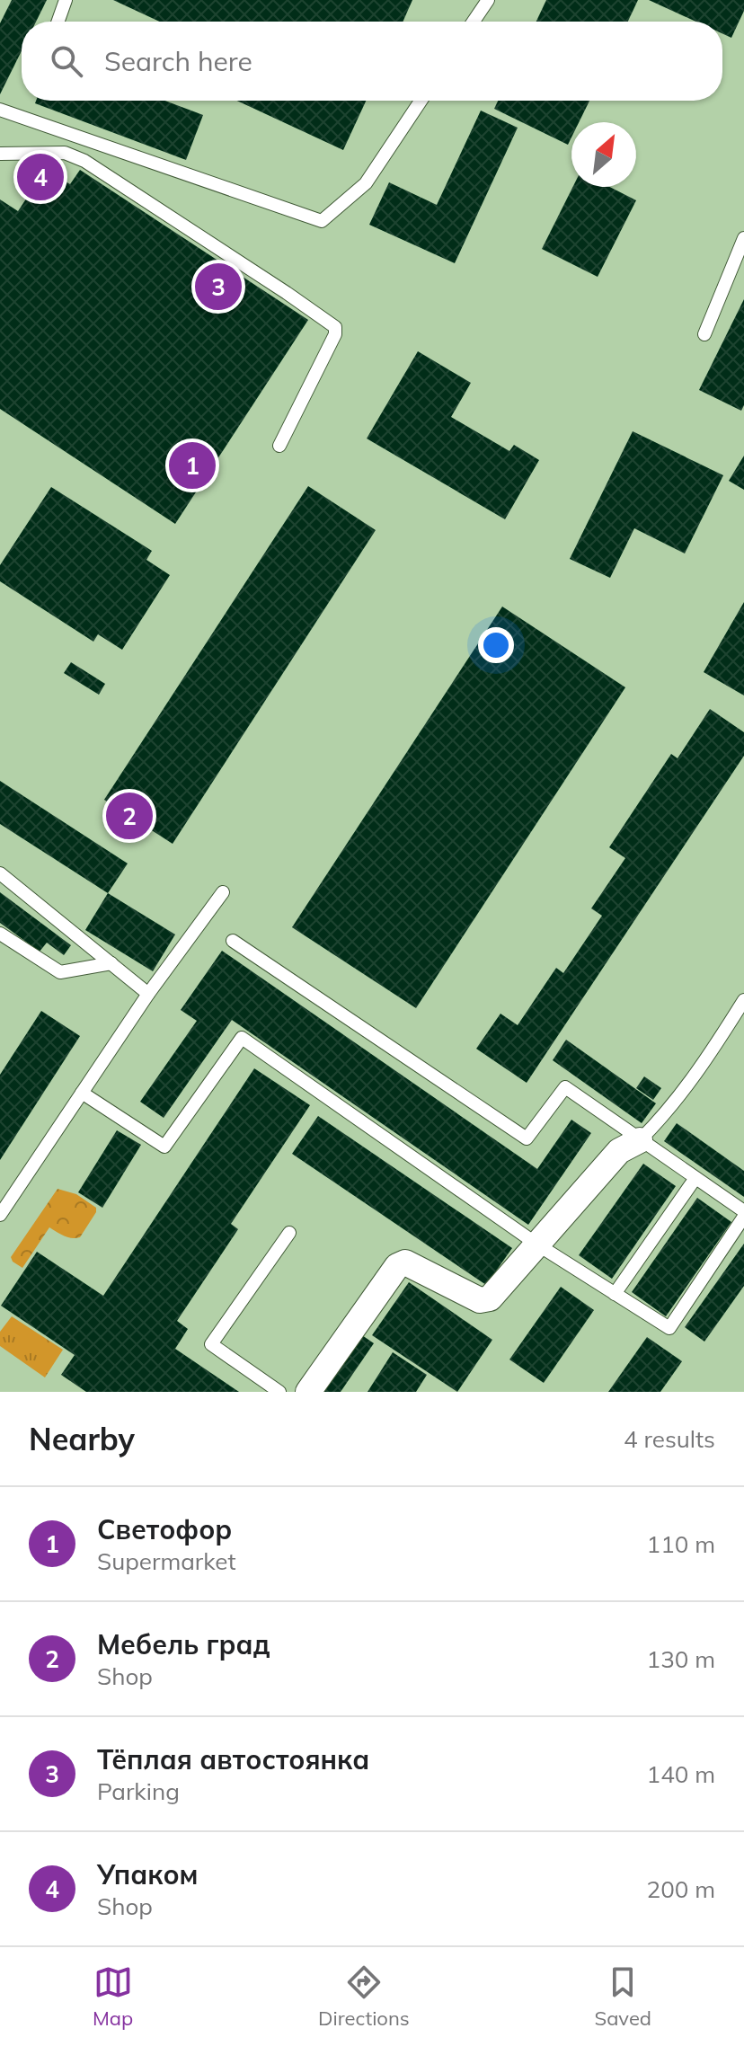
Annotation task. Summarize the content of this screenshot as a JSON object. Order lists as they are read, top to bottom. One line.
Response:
{"north":"top right","page":{"search":"Search here","pins":["4","3","1","2"],"heading":["Nearby","4 results"],"list":[{"mark":"1","name":"Светофор","note":"Supermarket","value":"110 m"},{"mark":"2","name":"Мебель град","note":"Shop","value":"130 m"},{"mark":"3","name":"Тёплая автостоянка","note":"Parking","value":"140 m"},{"mark":"4","name":"Упаком","note":"Shop","value":"200 m"}],"nav":["Map","Directions","Saved"]}}
